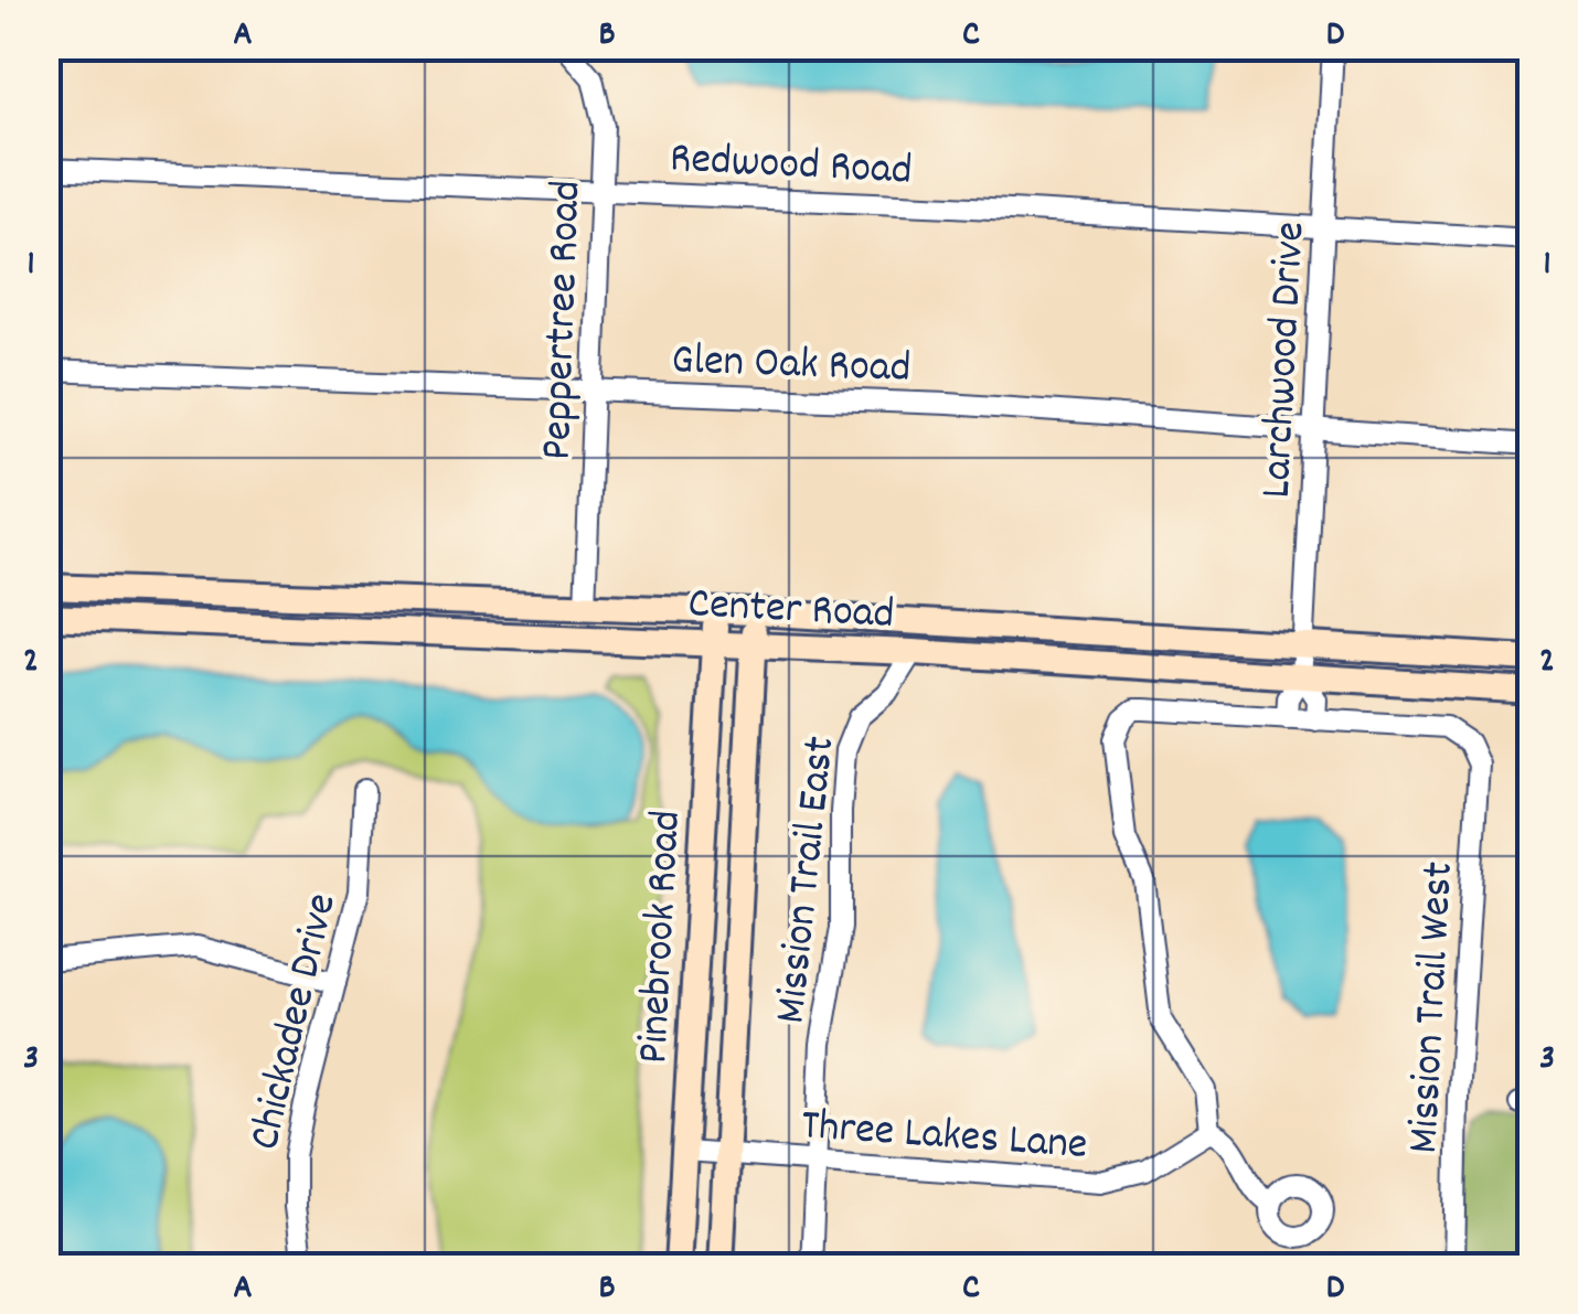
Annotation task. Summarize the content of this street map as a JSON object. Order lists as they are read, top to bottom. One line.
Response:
{"streets":{"street":["Redwood Road","Peppertree Road","Glen Oak Road","Larchwood Drive","Center Road","Mission Trail East","Pinebrook Road","Mission Trail West","Chickadee Drive","Three Lakes Lane"]},"crossings":[["Redwood Road","Peppertree Road"],["Redwood Road","Larchwood Drive"],["Peppertree Road","Glen Oak Road"],["Peppertree Road","Center Road"],["Glen Oak Road","Larchwood Drive"],["Larchwood Drive","Center Road"],["Center Road","Mission Trail East"],["Center Road","Pinebrook Road"],["Mission Trail East","Three Lakes Lane"],["Pinebrook Road","Three Lakes Lane"]],"grid":{"columns":["A","B","C","D"],"rows":["1","2","3"]}}
